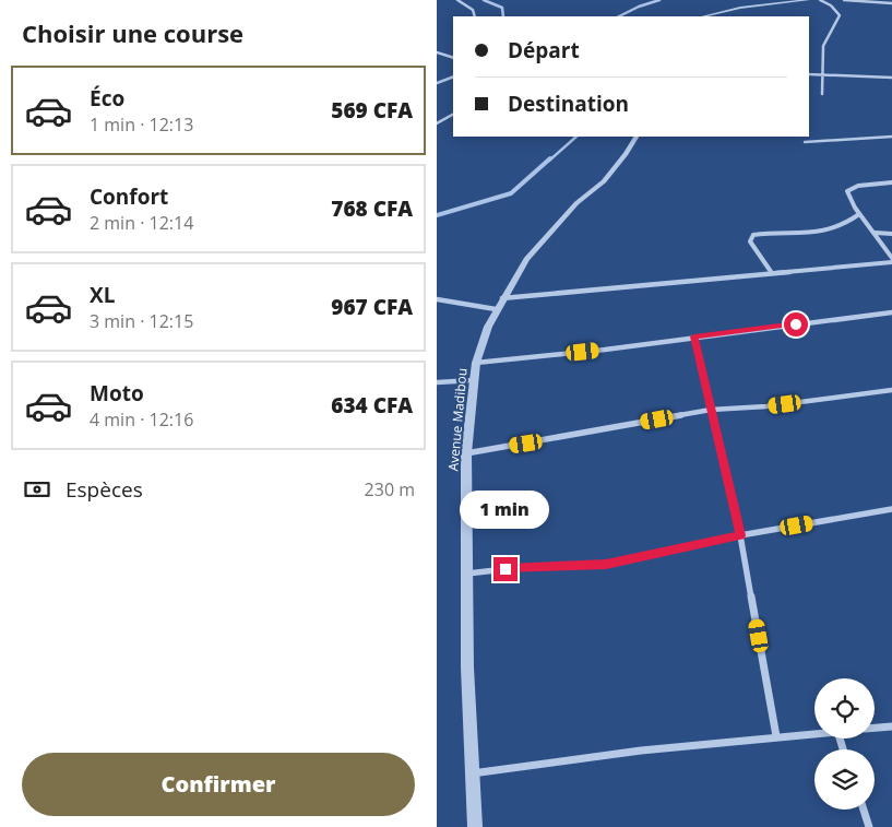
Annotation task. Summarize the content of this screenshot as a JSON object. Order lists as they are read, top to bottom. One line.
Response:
{"streets":{"street":["Avenue Madibou"]},"page":{"heading":"Choisir une course","banner":["Départ","Destination"],"list":[{"name":"Éco","note":"1 min · 12:13","value":"569 CFA"},{"name":"Confort","note":"2 min · 12:14","value":"768 CFA"},{"name":"XL","note":"3 min · 12:15","value":"967 CFA"},{"name":"Moto","note":"4 min · 12:16","value":"634 CFA"}],"pay":["Espèces","230 m"],"bubble":"1 min","buttons":"Confirmer"}}
